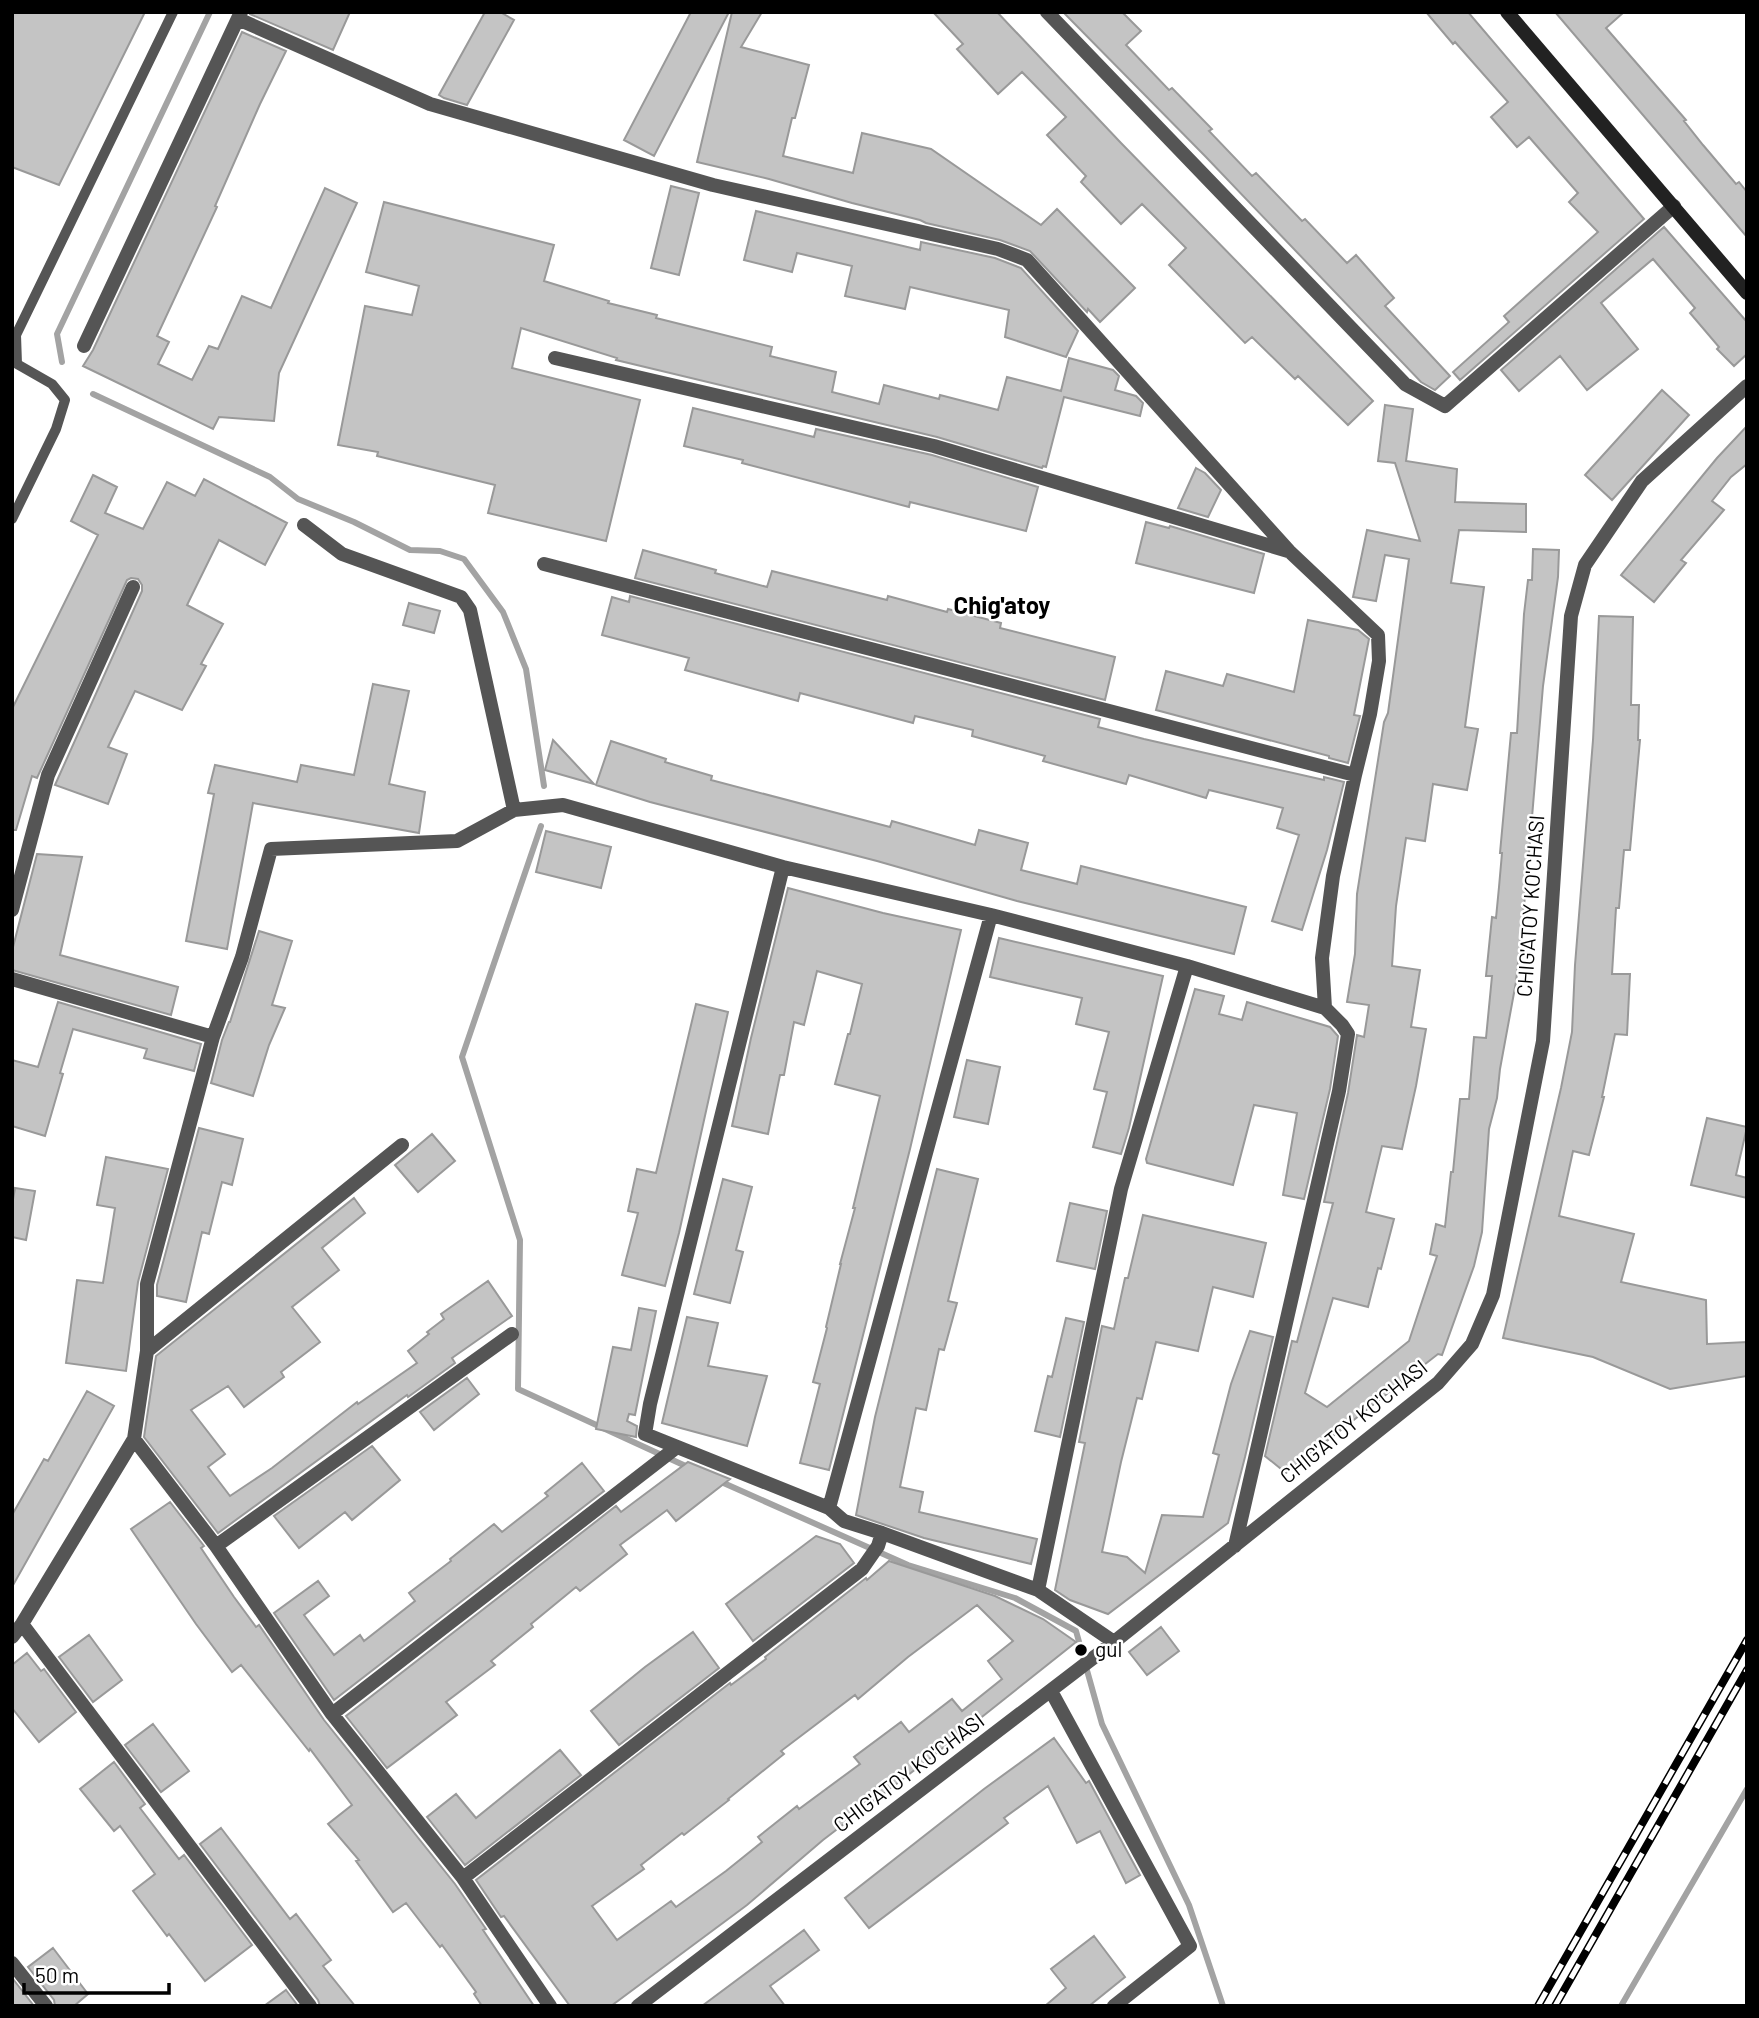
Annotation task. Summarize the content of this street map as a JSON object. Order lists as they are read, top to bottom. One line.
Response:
{"streets":{"street":["CHIG'ATOY KO'CHASI"]},"districts":["Chig'atoy"],"places":["gul"],"scale_bar":"50 m"}
